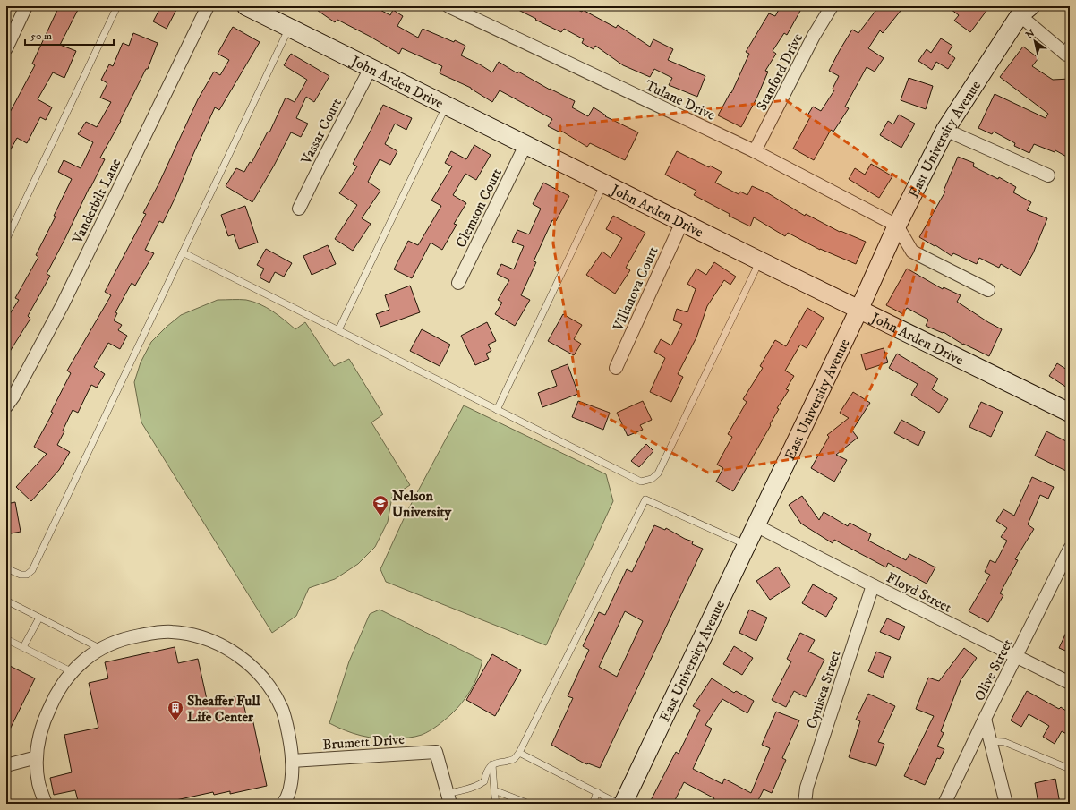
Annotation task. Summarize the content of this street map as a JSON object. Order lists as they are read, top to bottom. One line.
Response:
{"streets":{"street":["Stanford Drive","John Arden Drive","Tulane Drive","Vassar Court","East University Avenue","Vanderbilt Lane","Clemson Court","Villanova Court","Floyd Street","Olive Street","Cynisca Street","Brumett Drive"]},"crossings":[["Stanford Drive","Tulane Drive"],["John Arden Drive","Vassar Court"],["John Arden Drive","East University Avenue"],["John Arden Drive","Clemson Court"],["John Arden Drive","Villanova Court"],["Tulane Drive","East University Avenue"],["East University Avenue","Floyd Street"],["Floyd Street","Olive Street"],["Floyd Street","Cynisca Street"]],"places":{"school or university":["Nelson University"],"building":["Sheaffer Full Life Center"]},"scale_bar":"50 m","north":"top left"}
